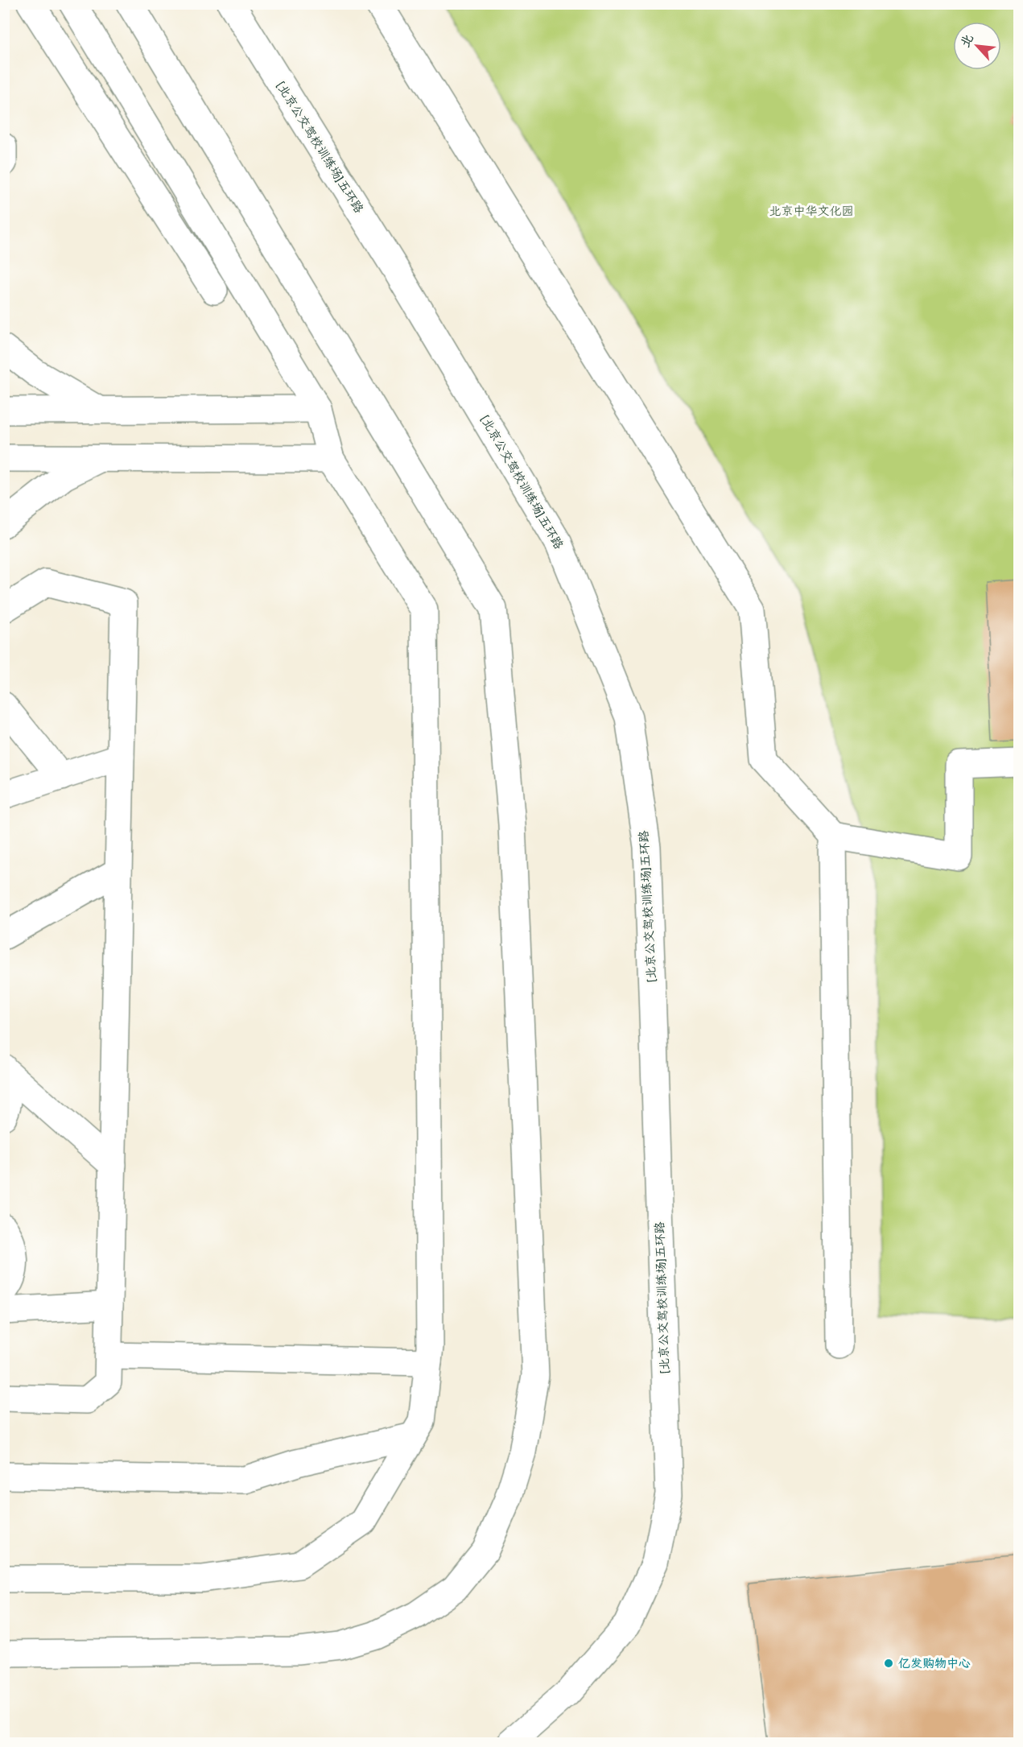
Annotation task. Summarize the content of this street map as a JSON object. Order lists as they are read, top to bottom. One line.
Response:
{"streets":{"street":["[北京公交驾校训练场]五环路"]},"parks":["北京中华文化园"],"places":["亿发购物中心"],"north":"top left"}
